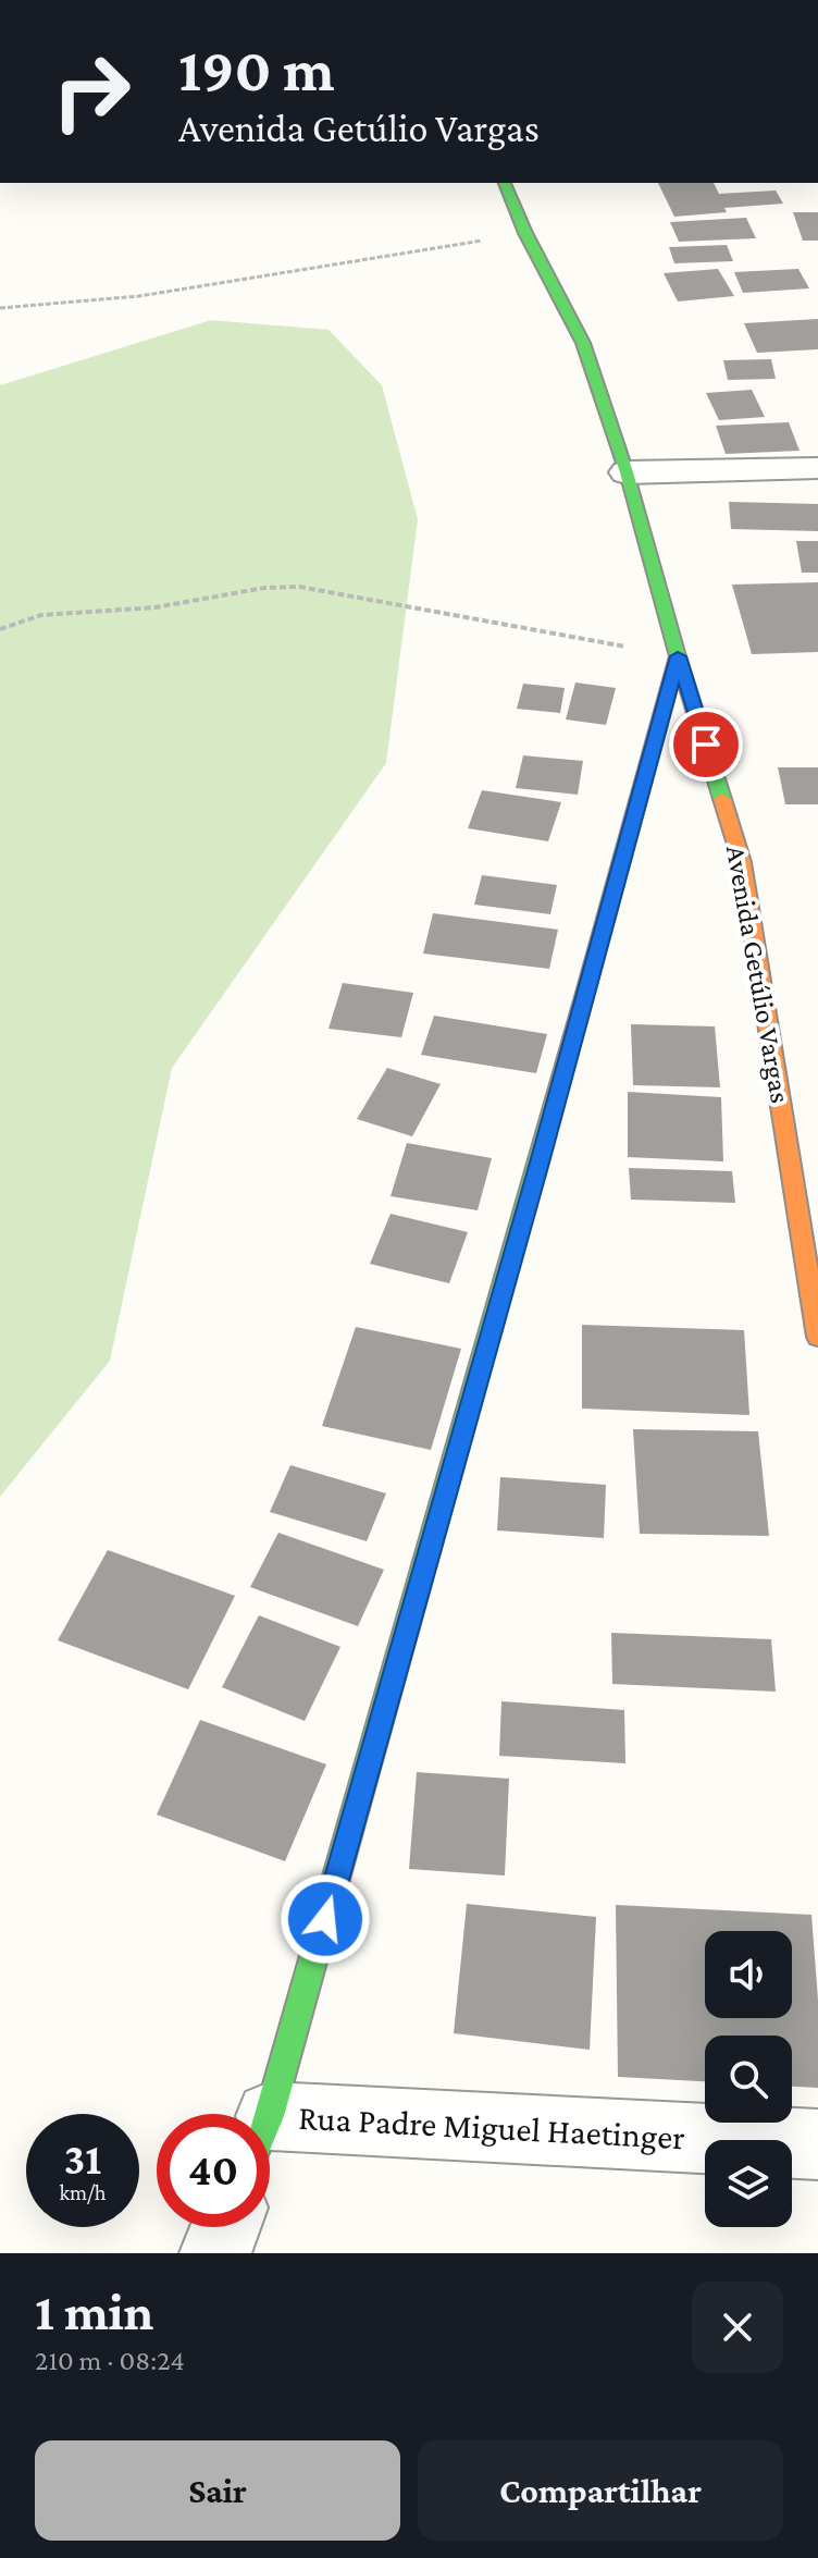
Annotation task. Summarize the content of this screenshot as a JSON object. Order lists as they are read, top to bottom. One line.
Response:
{"streets":{"street":["Avenida Getúlio Vargas","Rua Padre Miguel Haetinger"]},"page":{"turn":["190 m","Avenida Getúlio Vargas"],"speed":"31 km/h","limit":"40","heading":["1 min","210 m · 08:24"],"buttons":["Sair","Compartilhar"]}}
